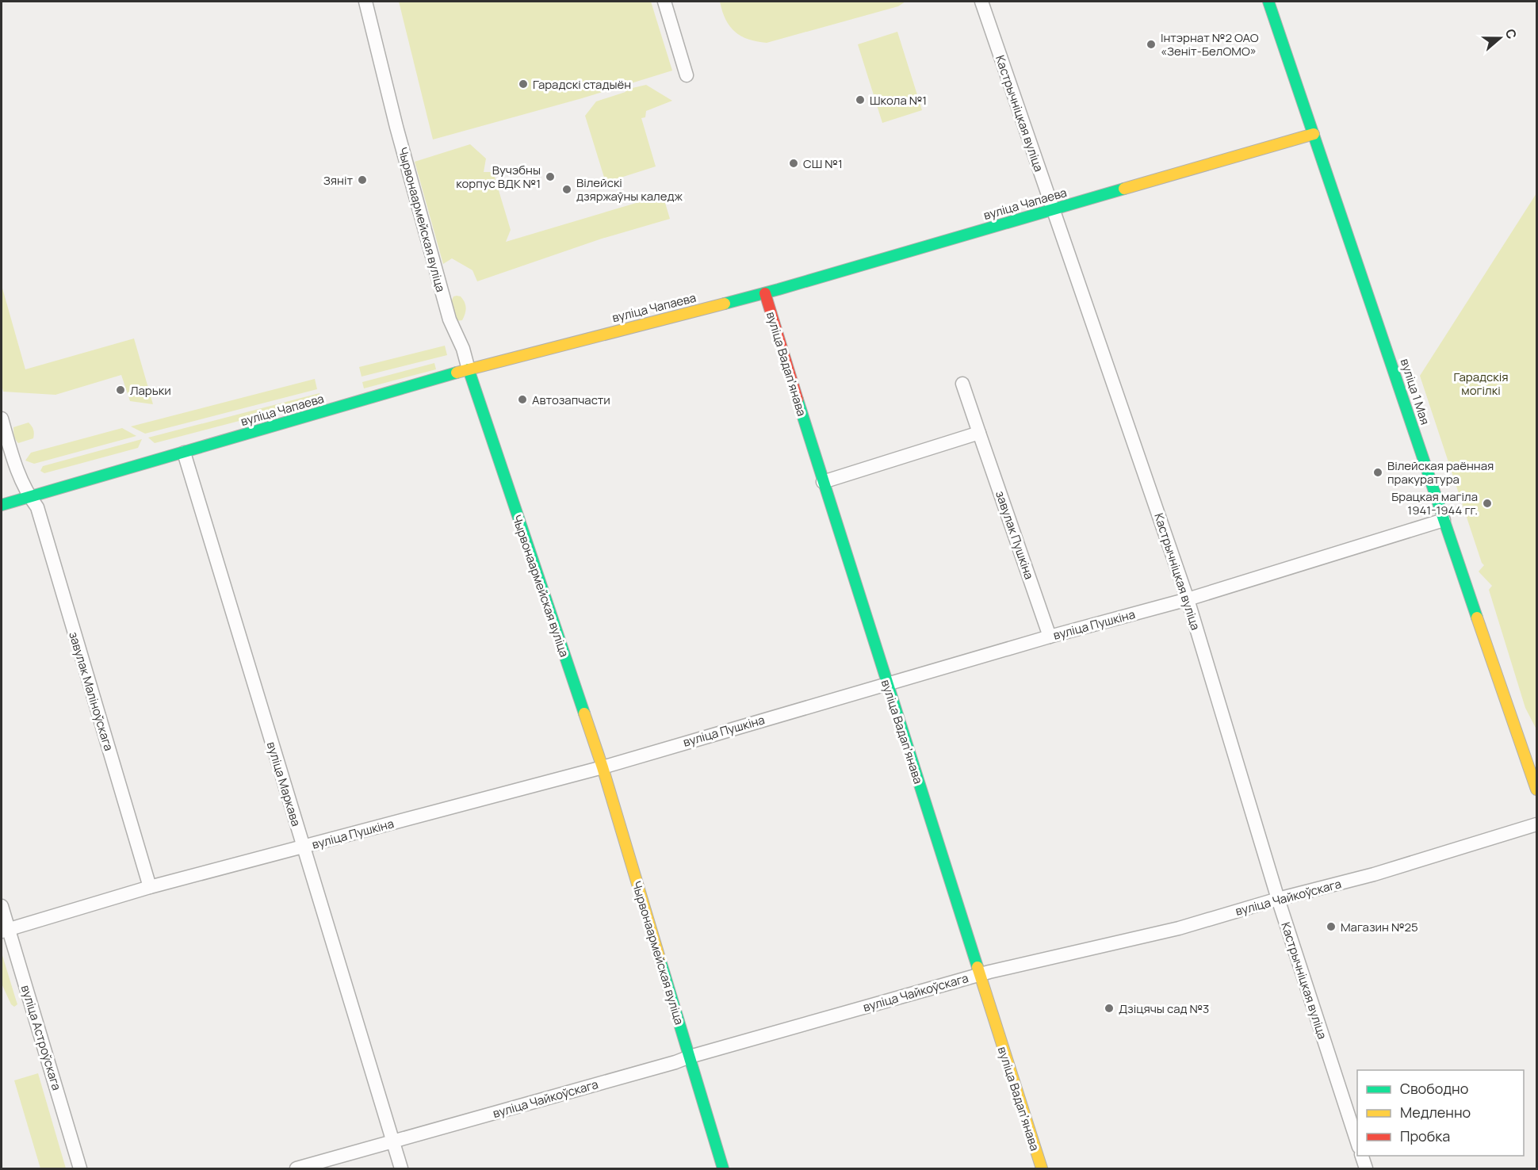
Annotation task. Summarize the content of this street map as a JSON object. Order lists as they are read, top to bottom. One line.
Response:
{"streets":{"main road":["вуліца Чапаева","Чырвонаармейская вуліца","вуліца Вадапʼянава","вуліца 1 Мая"],"street":["Кастрычніцкая вуліца","завулак Пушкіна","вуліца Пушкіна","завулак Маліноўскага","вуліца Маркава","вуліца Чайкоўскага","вуліца Астроўскага"]},"crossings":[["Кастрычніцкая вуліца","вуліца Чапаева"],["Кастрычніцкая вуліца","вуліца Пушкіна"],["Кастрычніцкая вуліца","вуліца Чайкоўскага"],["вуліца Чапаева","Чырвонаармейская вуліца"],["вуліца Чапаева","вуліца Вадапʼянава"],["вуліца Чапаева","вуліца 1 Мая"],["вуліца Чапаева","завулак Маліноўскага"],["вуліца Чапаева","вуліца Маркава"],["Чырвонаармейская вуліца","вуліца Пушкіна"],["Чырвонаармейская вуліца","вуліца Чайкоўскага"],["вуліца Вадапʼянава","вуліца Пушкіна"],["вуліца Вадапʼянава","вуліца Чайкоўскага"],["вуліца 1 Мая","вуліца Пушкіна"],["завулак Пушкіна","вуліца Пушкіна"],["вуліца Пушкіна","завулак Маліноўскага"],["вуліца Пушкіна","вуліца Маркава"],["вуліца Пушкіна","вуліца Астроўскага"],["вуліца Маркава","вуліца Чайкоўскага"]],"parks":["Гарадскія могілкі"],"places":["Інтэрнат №2 ОАО «Зеніт-БелОМО»","Гарадскі стадыён","Школа №1","СШ №1","Вучэбны корпус ВДК №1","Зяніт","Вілейскі дзяржаўны каледж","Ларьки","Автозапчасти","Вілейская раённая пракуратура","Брацкая магіла 1941-1944 гг.","Магазин №25","Дзіцячы сад №3"],"legend":["Свободно","Медленно","Пробка"],"north":"right"}
